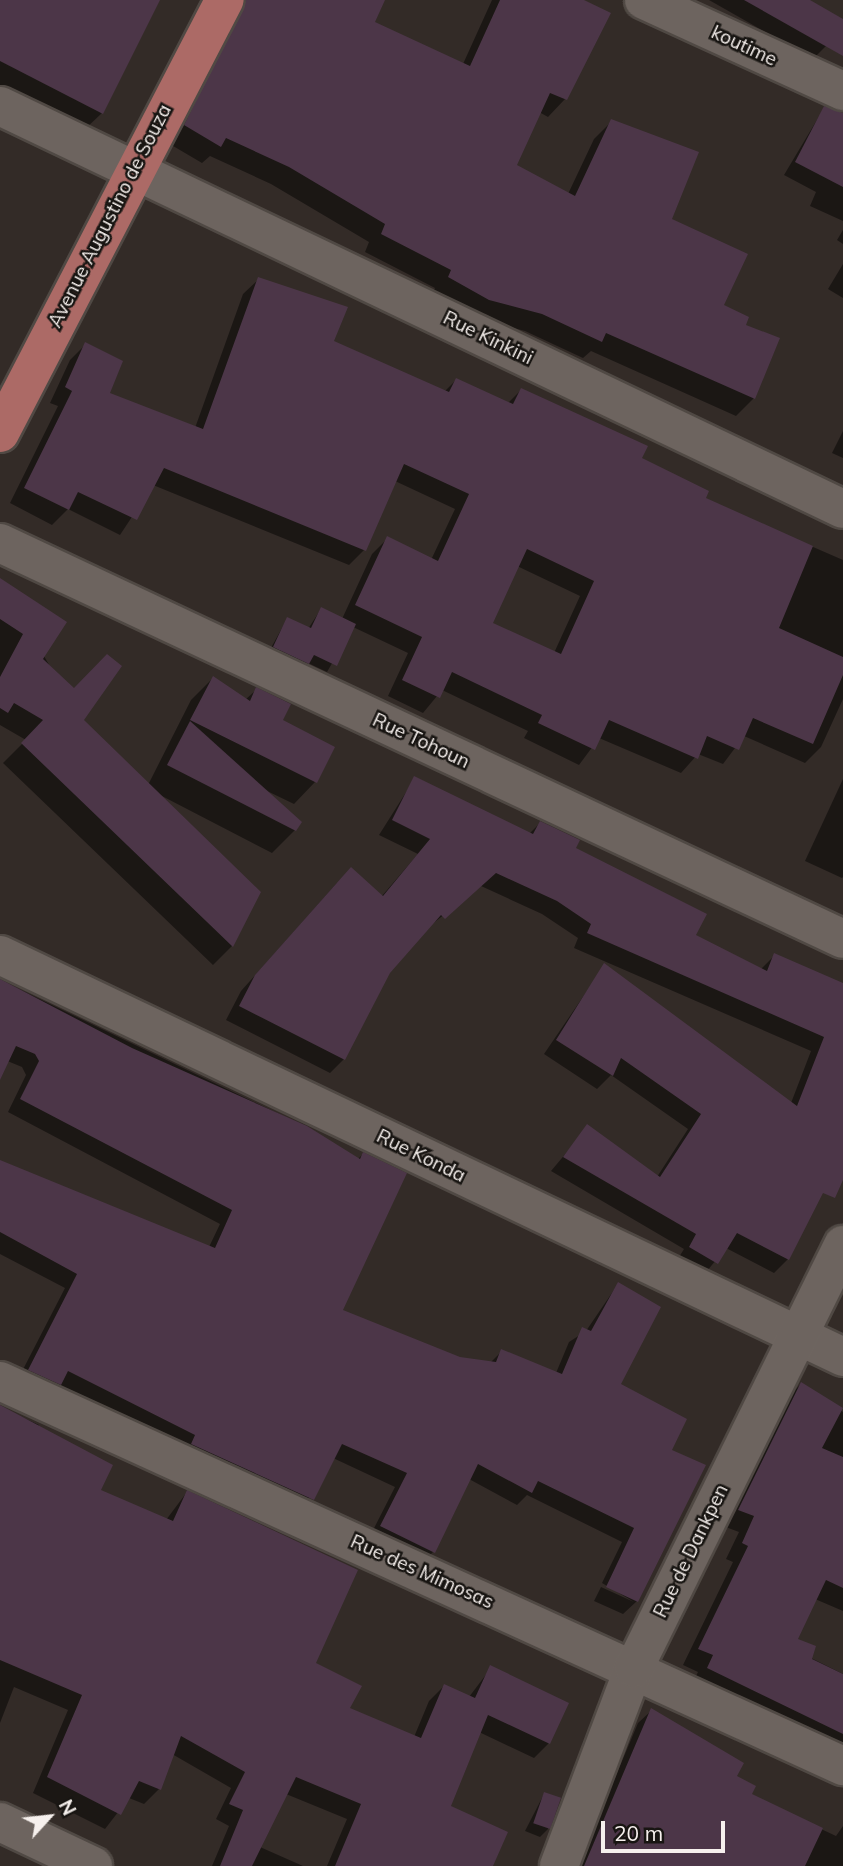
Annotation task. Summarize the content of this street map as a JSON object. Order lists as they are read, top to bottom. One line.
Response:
{"streets":{"main road":["Avenue Augustino de Souza"],"street":["koutime","Rue Kinkini","Rue Tohoun","Rue Konda","Rue de Dankpen","Rue des Mimosas"]},"crossings":[["Avenue Augustino de Souza","Rue Kinkini"],["Rue Konda","Rue de Dankpen"],["Rue de Dankpen","Rue des Mimosas"]],"scale_bar":"20 m","north":"top right"}
